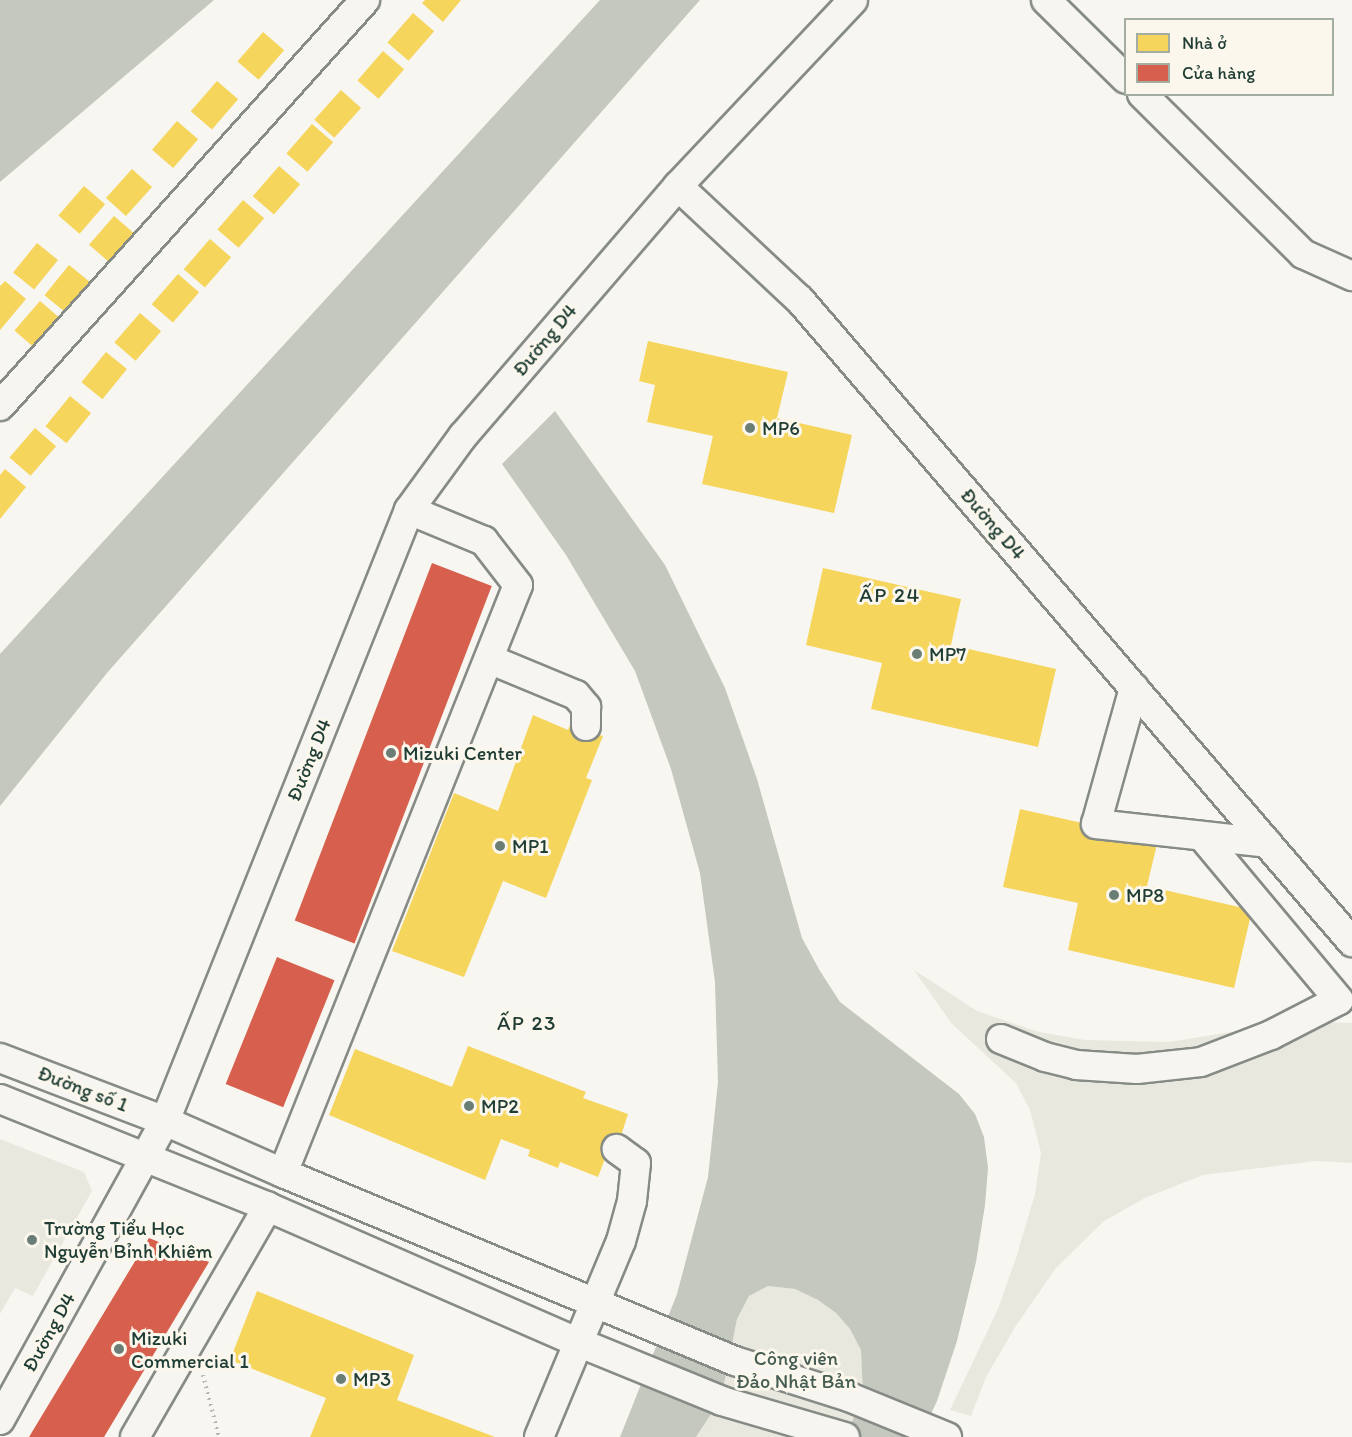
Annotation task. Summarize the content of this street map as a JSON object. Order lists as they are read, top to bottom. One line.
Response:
{"streets":{"street":["Đường D4","Đường số 1"]},"crossings":[["Đường D4","Đường số 1"]],"districts":["ẤP 24","ẤP 23"],"parks":["Công viên Đảo Nhật Bản"],"places":["MP6","MP7","Mizuki Center","MP1","MP8","MP2","Trường Tiểu Học Nguyễn Bỉnh Khiêm","Mizuki Commercial 1","MP3"],"legend":["Nhà ở","Cửa hàng"]}
